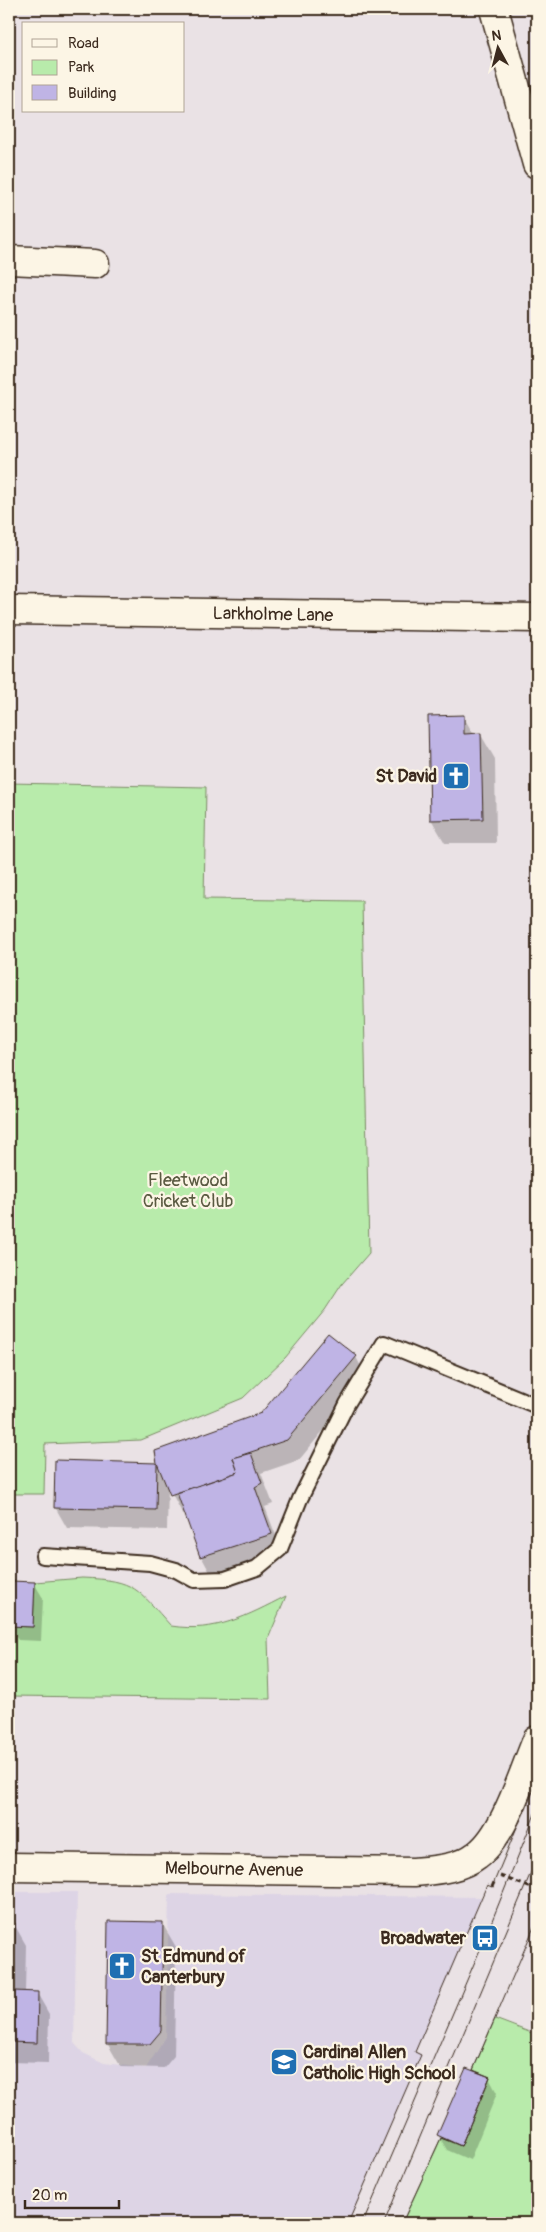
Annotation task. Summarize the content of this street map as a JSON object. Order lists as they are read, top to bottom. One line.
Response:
{"streets":{"street":["Larkholme Lane","Melbourne Avenue"]},"parks":["Fleetwood Cricket Club"],"places":{"church":["St David","St Edmund of Canterbury"],"bus stop":["Broadwater"],"school or university":["Cardinal Allen Catholic High School"]},"legend":["Road","Park","Building"],"scale_bar":"20 m","north":"top"}
